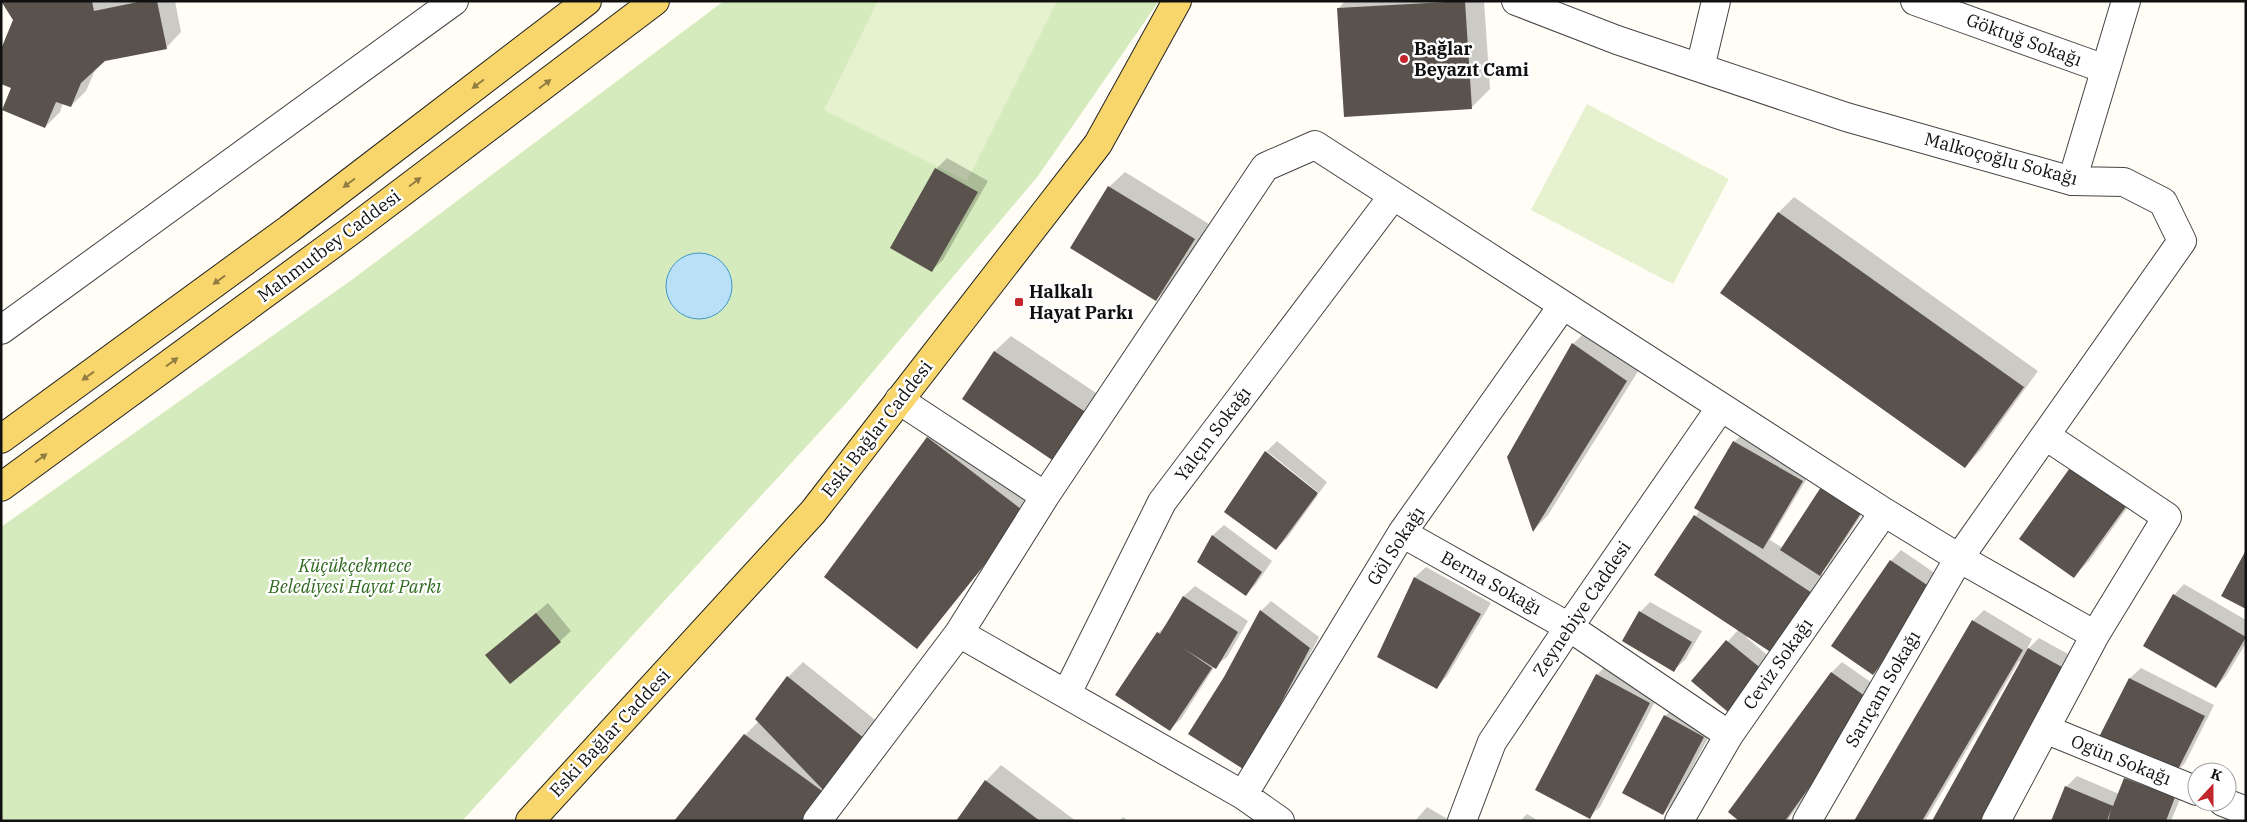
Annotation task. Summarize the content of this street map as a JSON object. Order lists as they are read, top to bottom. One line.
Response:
{"streets":{"main road":["Mahmutbey Caddesi","Eski Bağlar Caddesi"],"street":["Göktuğ Sokağı","Malkoçoğlu Sokağı","Yalçın Sokağı","Göl Sokağı","Berna Sokağı","Zeynebiye Caddesi","Ceviz Sokağı","Sarıçam Sokağı","Ogün Sokağı"]},"crossings":[["Malkoçoğlu Sokağı","Sarıçam Sokağı"],["Göl Sokağı","Berna Sokağı"],["Berna Sokağı","Zeynebiye Caddesi"],["Berna Sokağı","Ceviz Sokağı"]],"parks":["Küçükçekmece Belediyesi Hayat Parkı"],"places":{"other":["Bağlar Beyazıt Cami"],"transit":["Halkalı Hayat Parkı"]},"north":"top"}
